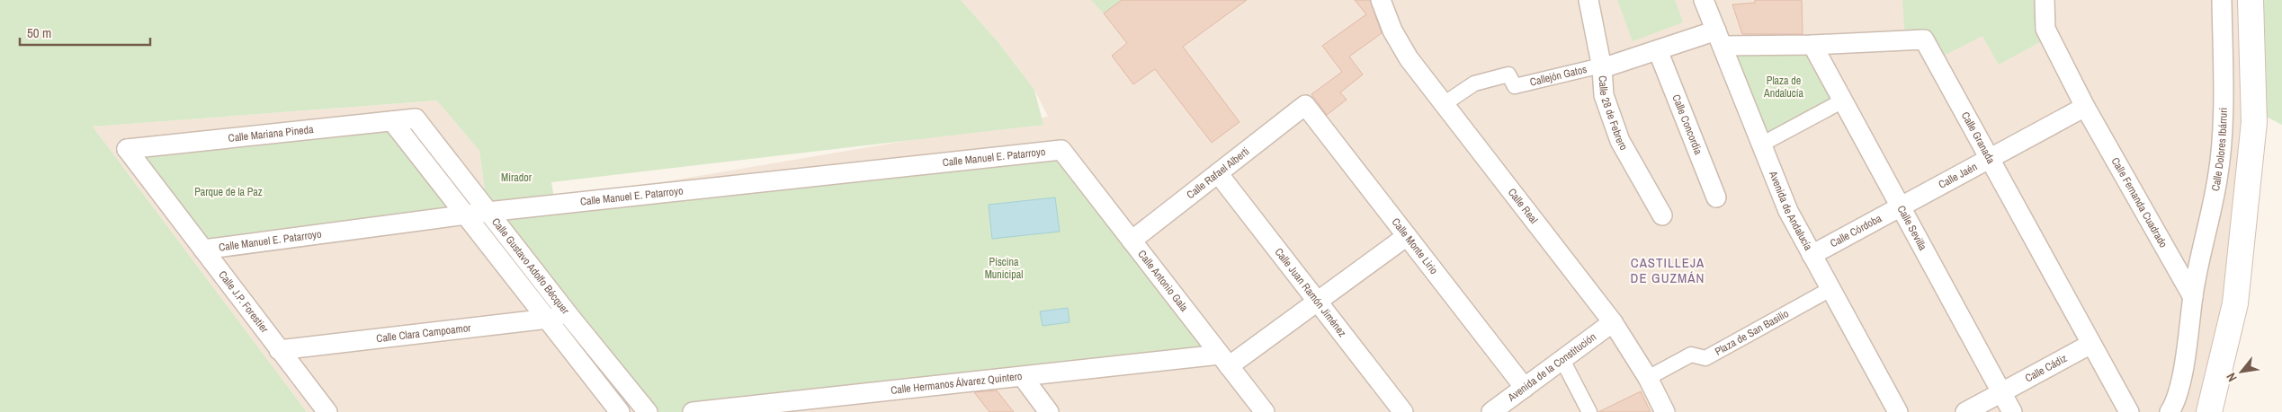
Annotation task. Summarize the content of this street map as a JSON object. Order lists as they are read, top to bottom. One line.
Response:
{"streets":{"street":["Callejón Gatos","Calle 28 de Febrero","Calle Concordia","Calle Mariana Pineda","Calle Granada","Calle Dolores Ibárruri","Calle Manuel E. Patarroyo","Calle Rafael Alberti","Calle Jaén","Calle Fernanda Cuadrado","Calle Real","Avenida de Andalucía","Calle Sevilla","Calle Córdoba","Calle Monte Lirio","Calle Gustavo Adolfo Bécquer","Calle Antonio Gala","Calle Juan Ramón Jiménez","Calle J.P. Forestier","Calle Clara Campoamor","Plaza de San Basilio","Avenida de la Constitución","Calle Cádiz","Calle Hermanos Álvarez Quintero"]},"crossings":[["Callejón Gatos","Calle 28 de Febrero"],["Callejón Gatos","Calle Granada"],["Callejón Gatos","Calle Real"],["Calle 28 de Febrero","Calle Granada"],["Calle Concordia","Calle Granada"],["Calle Mariana Pineda","Calle Gustavo Adolfo Bécquer"],["Calle Mariana Pineda","Calle J.P. Forestier"],["Calle Granada","Calle Jaén"],["Calle Granada","Avenida de Andalucía"],["Calle Granada","Calle Sevilla"],["Calle Granada","Calle Cádiz"],["Calle Dolores Ibárruri","Calle Fernanda Cuadrado"],["Calle Manuel E. Patarroyo","Calle Gustavo Adolfo Bécquer"],["Calle Manuel E. Patarroyo","Calle Antonio Gala"],["Calle Manuel E. Patarroyo","Calle J.P. Forestier"],["Calle Rafael Alberti","Calle Monte Lirio"],["Calle Rafael Alberti","Calle Antonio Gala"],["Calle Rafael Alberti","Calle Juan Ramón Jiménez"],["Calle Jaén","Calle Fernanda Cuadrado"],["Calle Jaén","Calle Sevilla"],["Calle Jaén","Calle Córdoba"],["Calle Real","Plaza de San Basilio"],["Calle Real","Avenida de la Constitución"],["Avenida de Andalucía","Calle Córdoba"],["Avenida de Andalucía","Plaza de San Basilio"],["Calle Sevilla","Calle Córdoba"],["Calle Sevilla","Calle Cádiz"],["Calle Monte Lirio","Avenida de la Constitución"],["Calle Gustavo Adolfo Bécquer","Calle Clara Campoamor"],["Calle Antonio Gala","Calle Hermanos Álvarez Quintero"],["Calle J.P. Forestier","Calle Clara Campoamor"]],"districts":["CASTILLEJA DE GUZMÁN"],"parks":["Plaza de Andalucía","Mirador","Parque de la Paz","Piscina Municipal"],"scale_bar":"50 m","north":"bottom left"}
